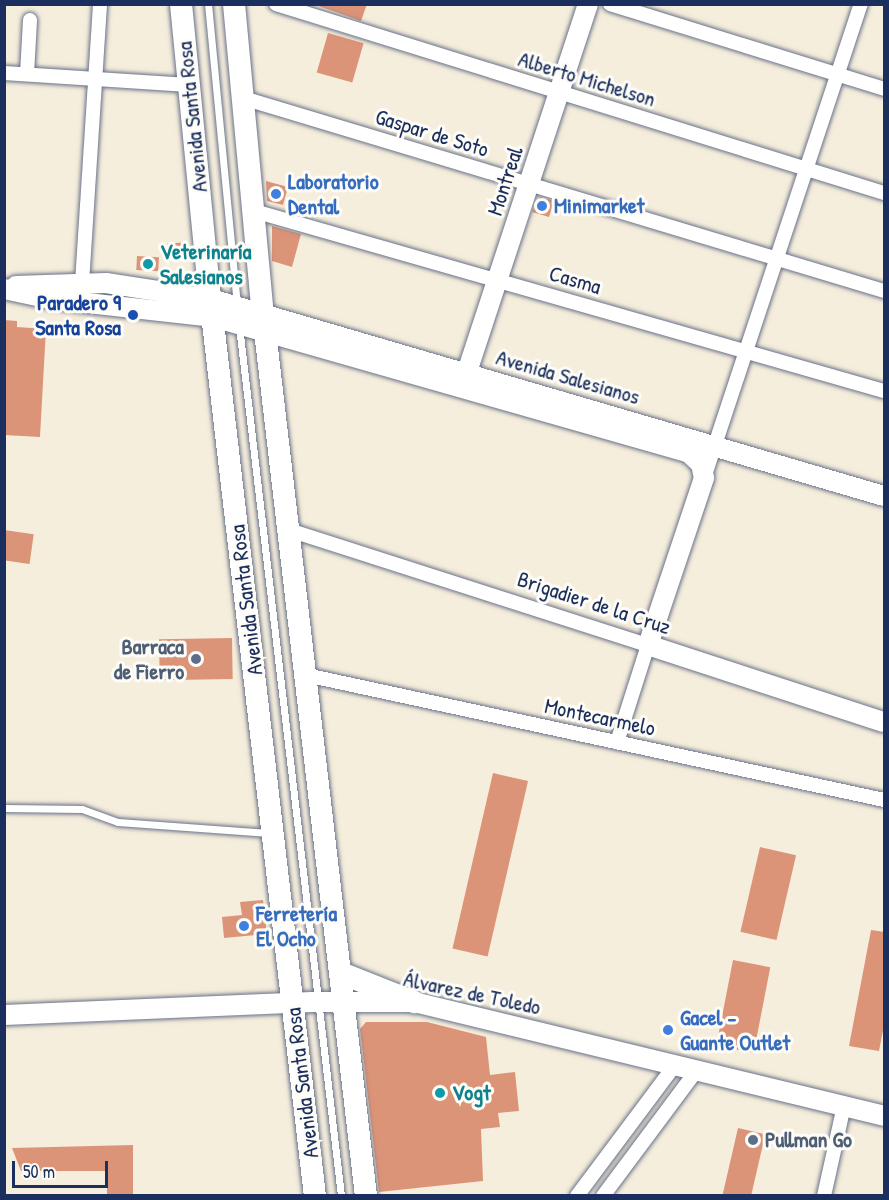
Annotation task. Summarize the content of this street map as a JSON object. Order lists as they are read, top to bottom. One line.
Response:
{"streets":{"main road":["Avenida Santa Rosa","Montreal","Avenida Salesianos","Brigadier de la Cruz","Álvarez de Toledo"],"street":["Alberto Michelson","Gaspar de Soto","Casma","Montecarmelo"]},"crossings":[["Alberto Michelson","Montreal"],["Avenida Santa Rosa","Avenida Salesianos"],["Avenida Santa Rosa","Álvarez de Toledo"],["Gaspar de Soto","Montreal"],["Montreal","Casma"],["Montreal","Avenida Salesianos"]],"places":["Laboratorio Dental","Minimarket","Veterinaría Salesianos","Paradero 9 Santa Rosa","Barraca de Fierro","Ferretería El Ocho","Gacel - Guante Outlet","Vogt","Pullman Go"],"scale_bar":"50 m"}
